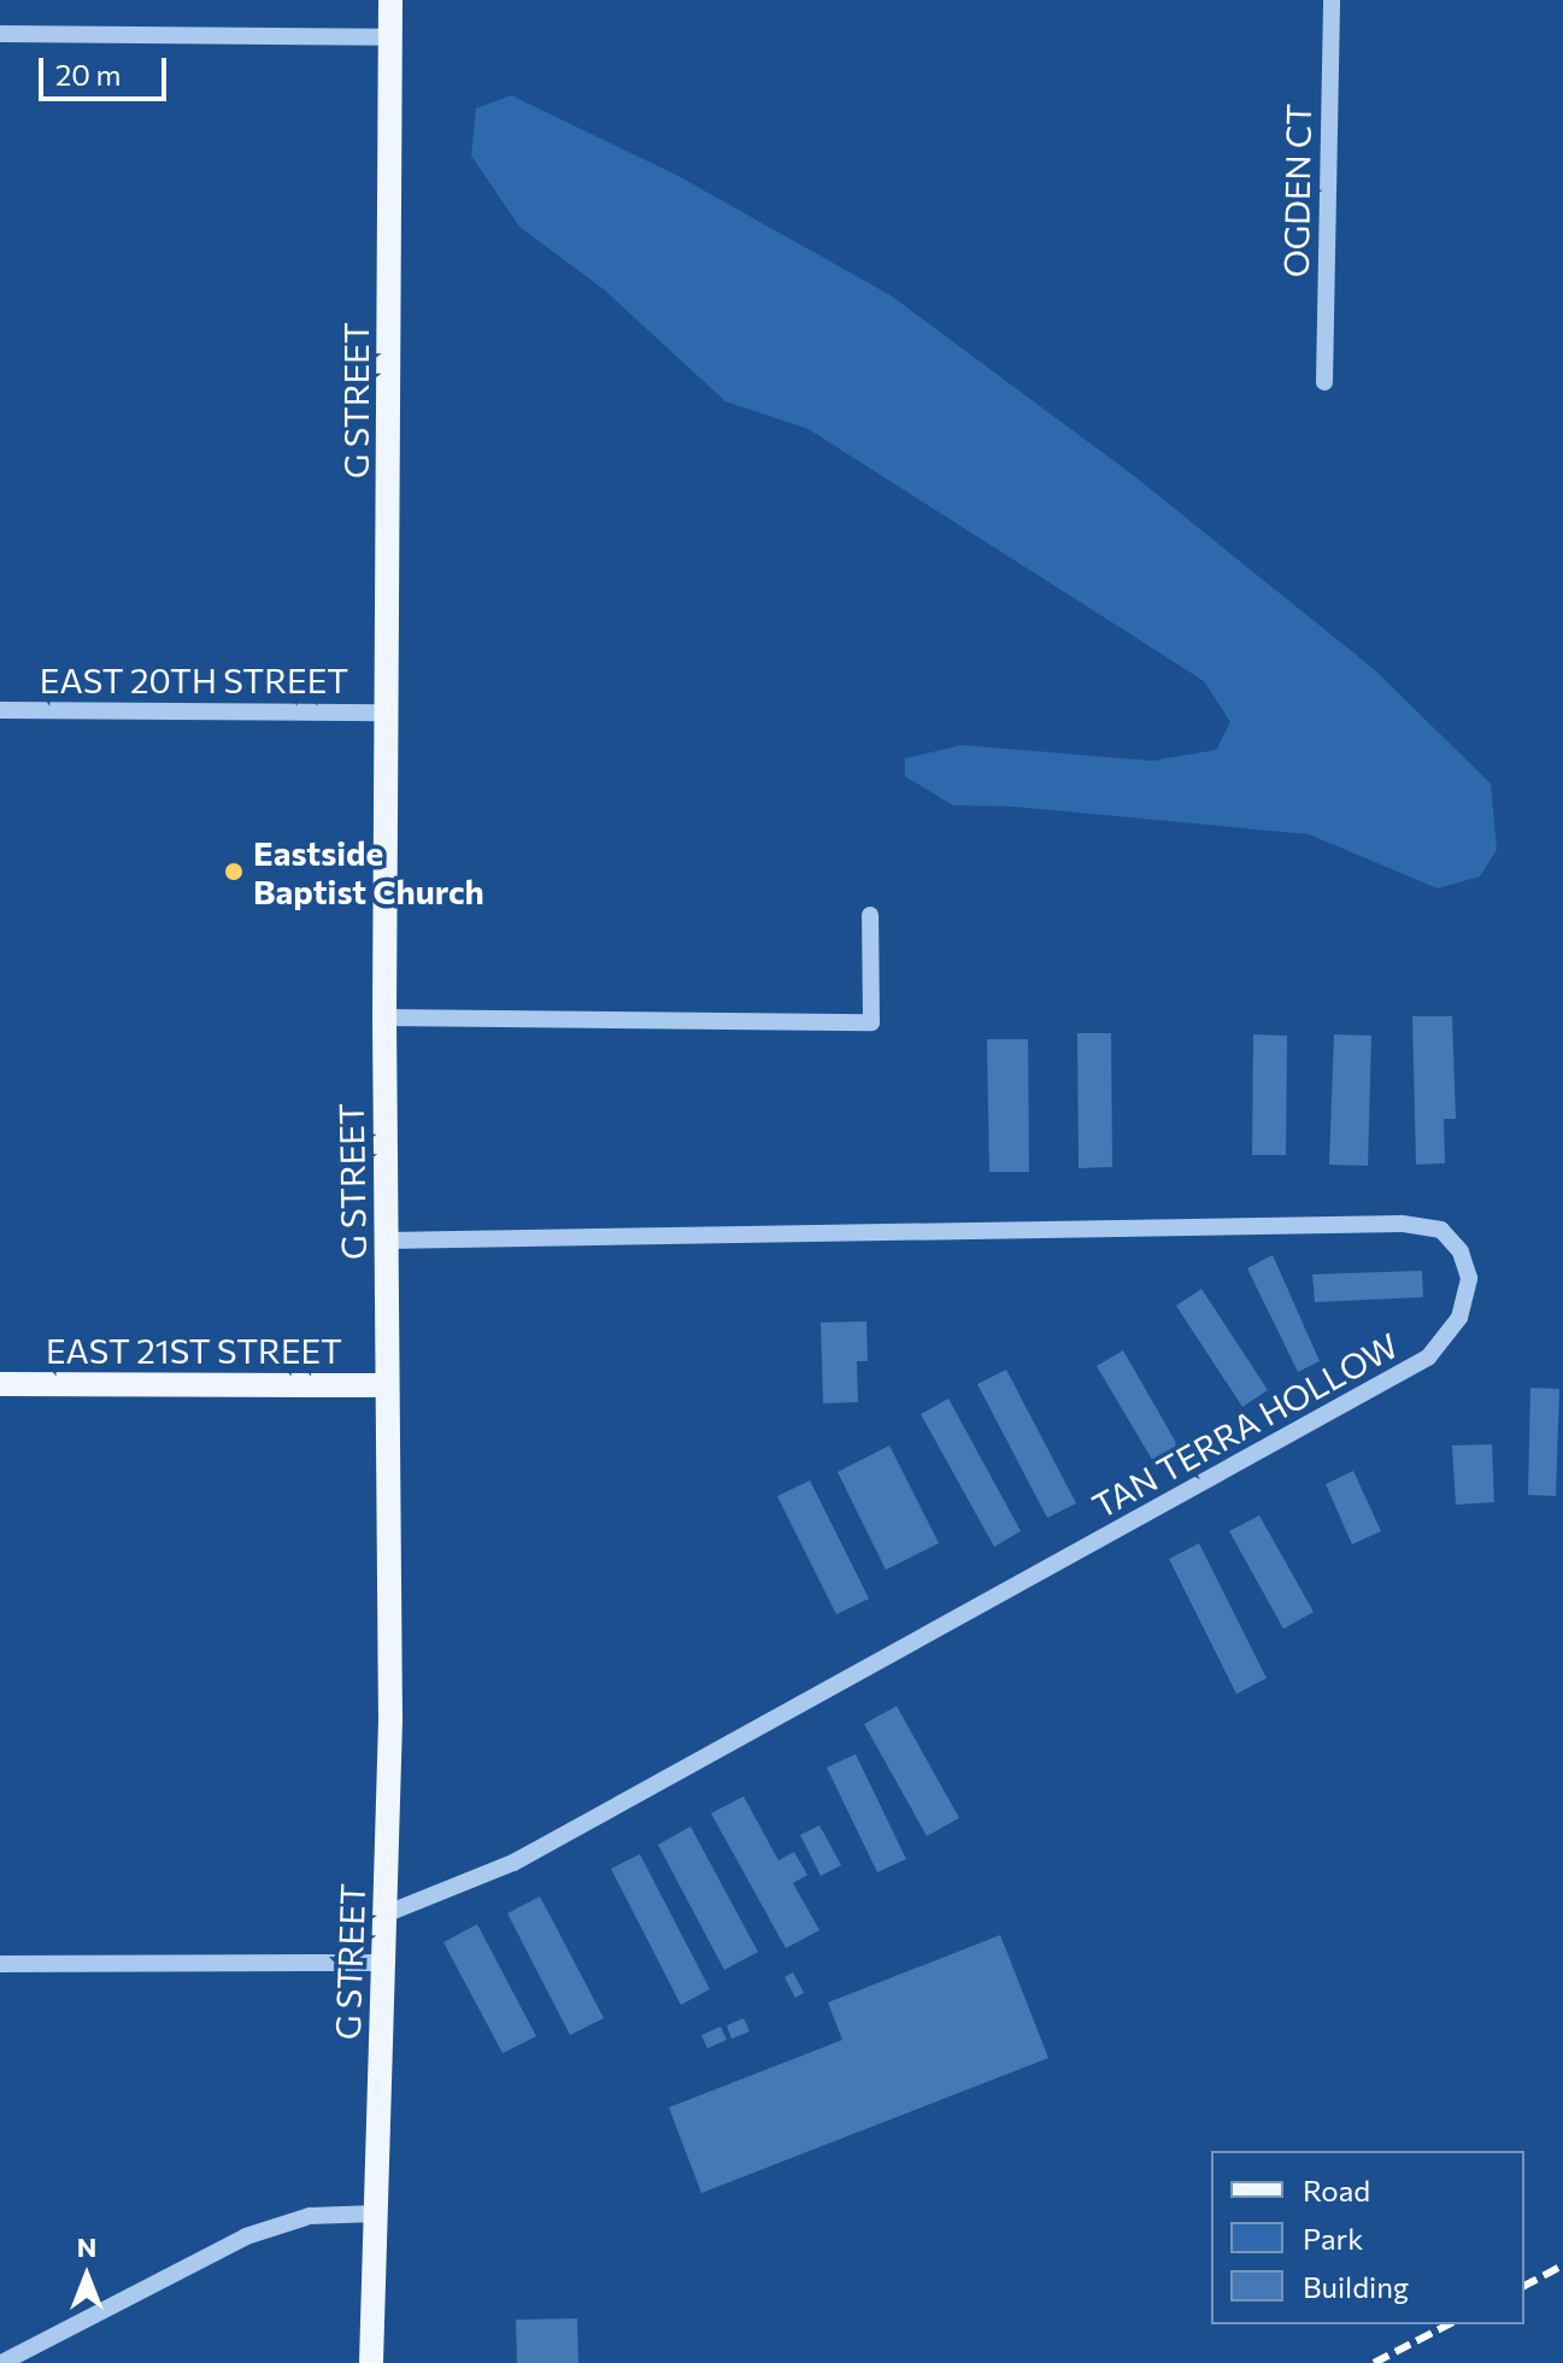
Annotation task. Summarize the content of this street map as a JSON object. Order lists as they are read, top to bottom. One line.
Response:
{"streets":{"main road":["G STREET","EAST 21ST STREET"],"street":["OGDEN CT","EAST 20TH STREET","TAN TERRA HOLLOW"]},"crossings":[["G STREET","EAST 20TH STREET"],["G STREET","EAST 21ST STREET"],["G STREET","TAN TERRA HOLLOW"]],"places":["Eastside Baptist Church"],"legend":["Road","Park","Building"],"scale_bar":"20 m","north":"top"}
